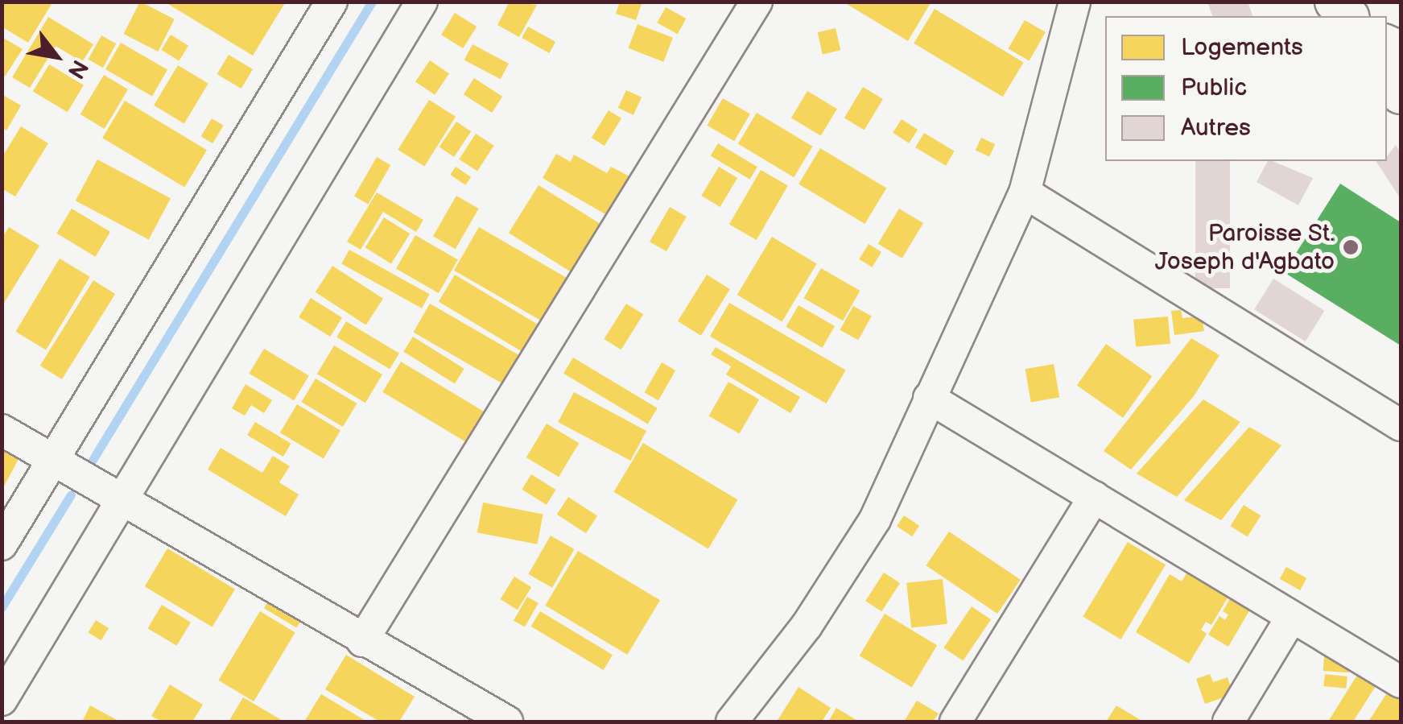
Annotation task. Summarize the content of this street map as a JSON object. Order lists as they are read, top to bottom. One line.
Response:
{"places":["Paroisse St. Joseph d'Agbato"],"legend":["Logements","Public","Autres"],"north":"bottom right"}
